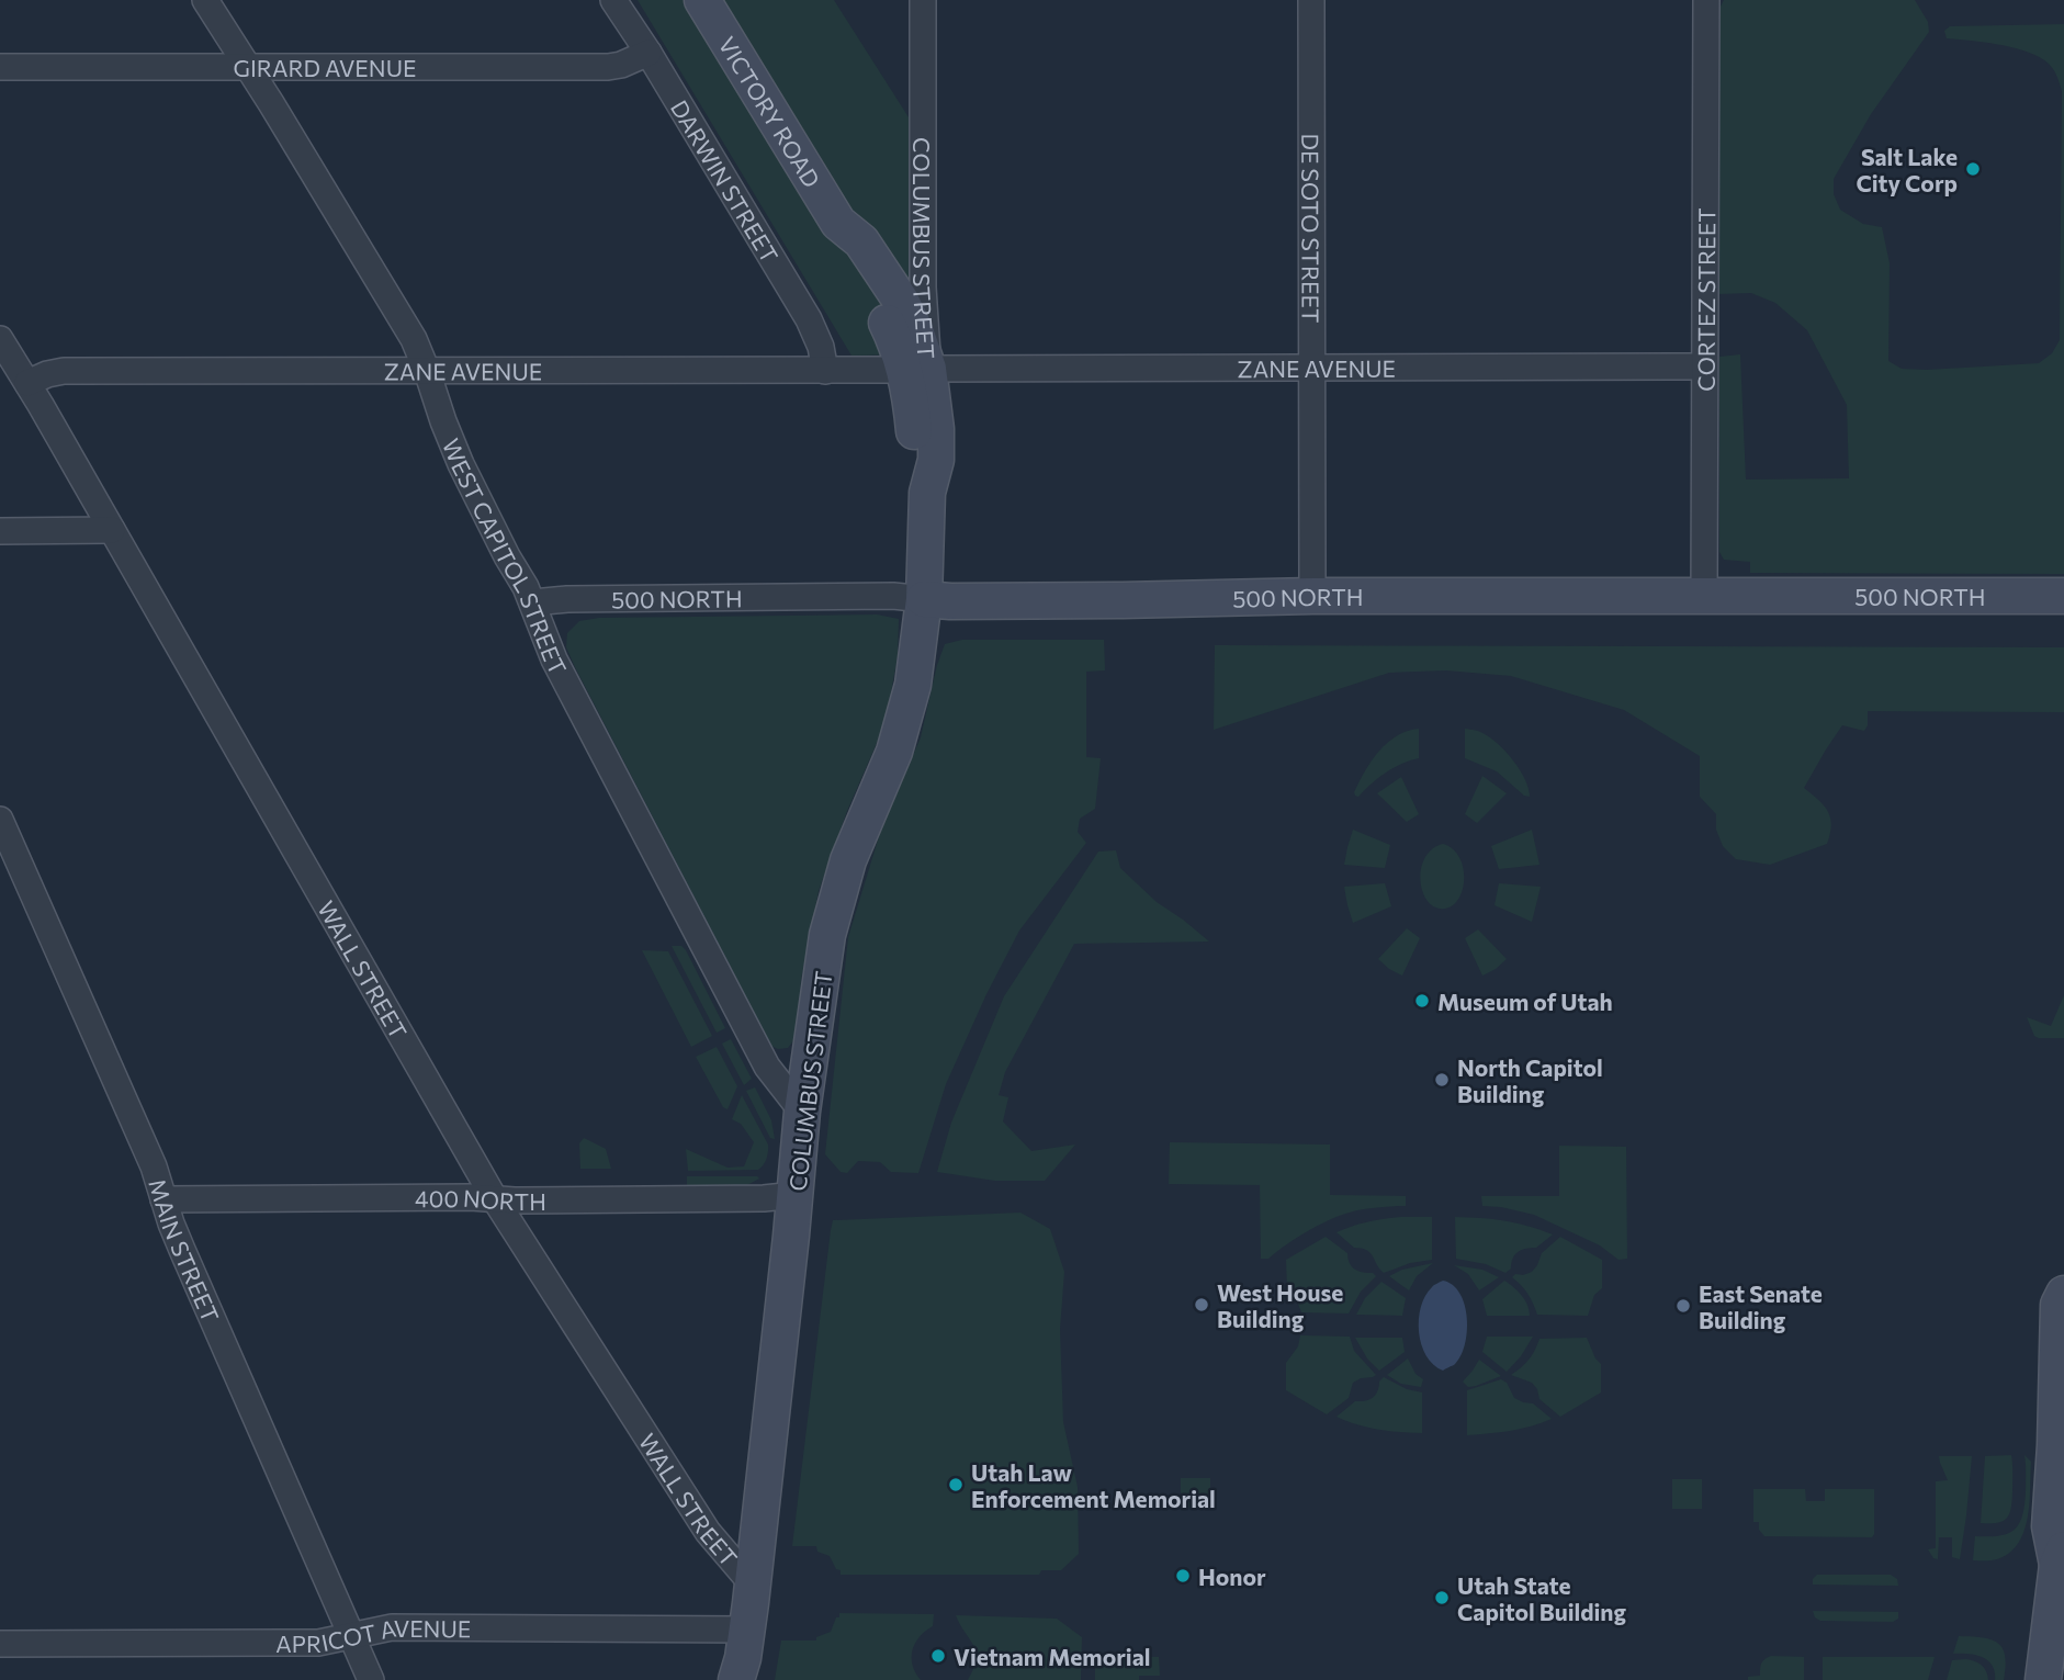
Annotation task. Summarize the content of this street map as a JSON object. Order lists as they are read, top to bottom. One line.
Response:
{"streets":{"main road":["VICTORY ROAD","COLUMBUS STREET","500 NORTH"],"street":["GIRARD AVENUE","DARWIN STREET","DE SOTO STREET","CORTEZ STREET","ZANE AVENUE","WEST CAPITOL STREET","WALL STREET","400 NORTH","MAIN STREET","APRICOT AVENUE"]},"crossings":[["GIRARD AVENUE","DARWIN STREET"],["GIRARD AVENUE","WEST CAPITOL STREET"],["VICTORY ROAD","COLUMBUS STREET"],["VICTORY ROAD","ZANE AVENUE"],["DARWIN STREET","ZANE AVENUE"],["DE SOTO STREET","ZANE AVENUE"],["DE SOTO STREET","500 NORTH"],["COLUMBUS STREET","ZANE AVENUE"],["COLUMBUS STREET","WEST CAPITOL STREET"],["COLUMBUS STREET","500 NORTH"],["COLUMBUS STREET","WALL STREET"],["COLUMBUS STREET","400 NORTH"],["COLUMBUS STREET","APRICOT AVENUE"],["CORTEZ STREET","ZANE AVENUE"],["CORTEZ STREET","500 NORTH"],["ZANE AVENUE","WEST CAPITOL STREET"],["ZANE AVENUE","WALL STREET"],["WEST CAPITOL STREET","500 NORTH"],["WALL STREET","400 NORTH"],["400 NORTH","MAIN STREET"],["MAIN STREET","APRICOT AVENUE"]],"places":["Salt Lake City Corp","Museum of Utah","North Capitol Building","West House Building","East Senate Building","Utah Law Enforcement Memorial","Honor","Utah State Capitol Building","Vietnam Memorial"]}
